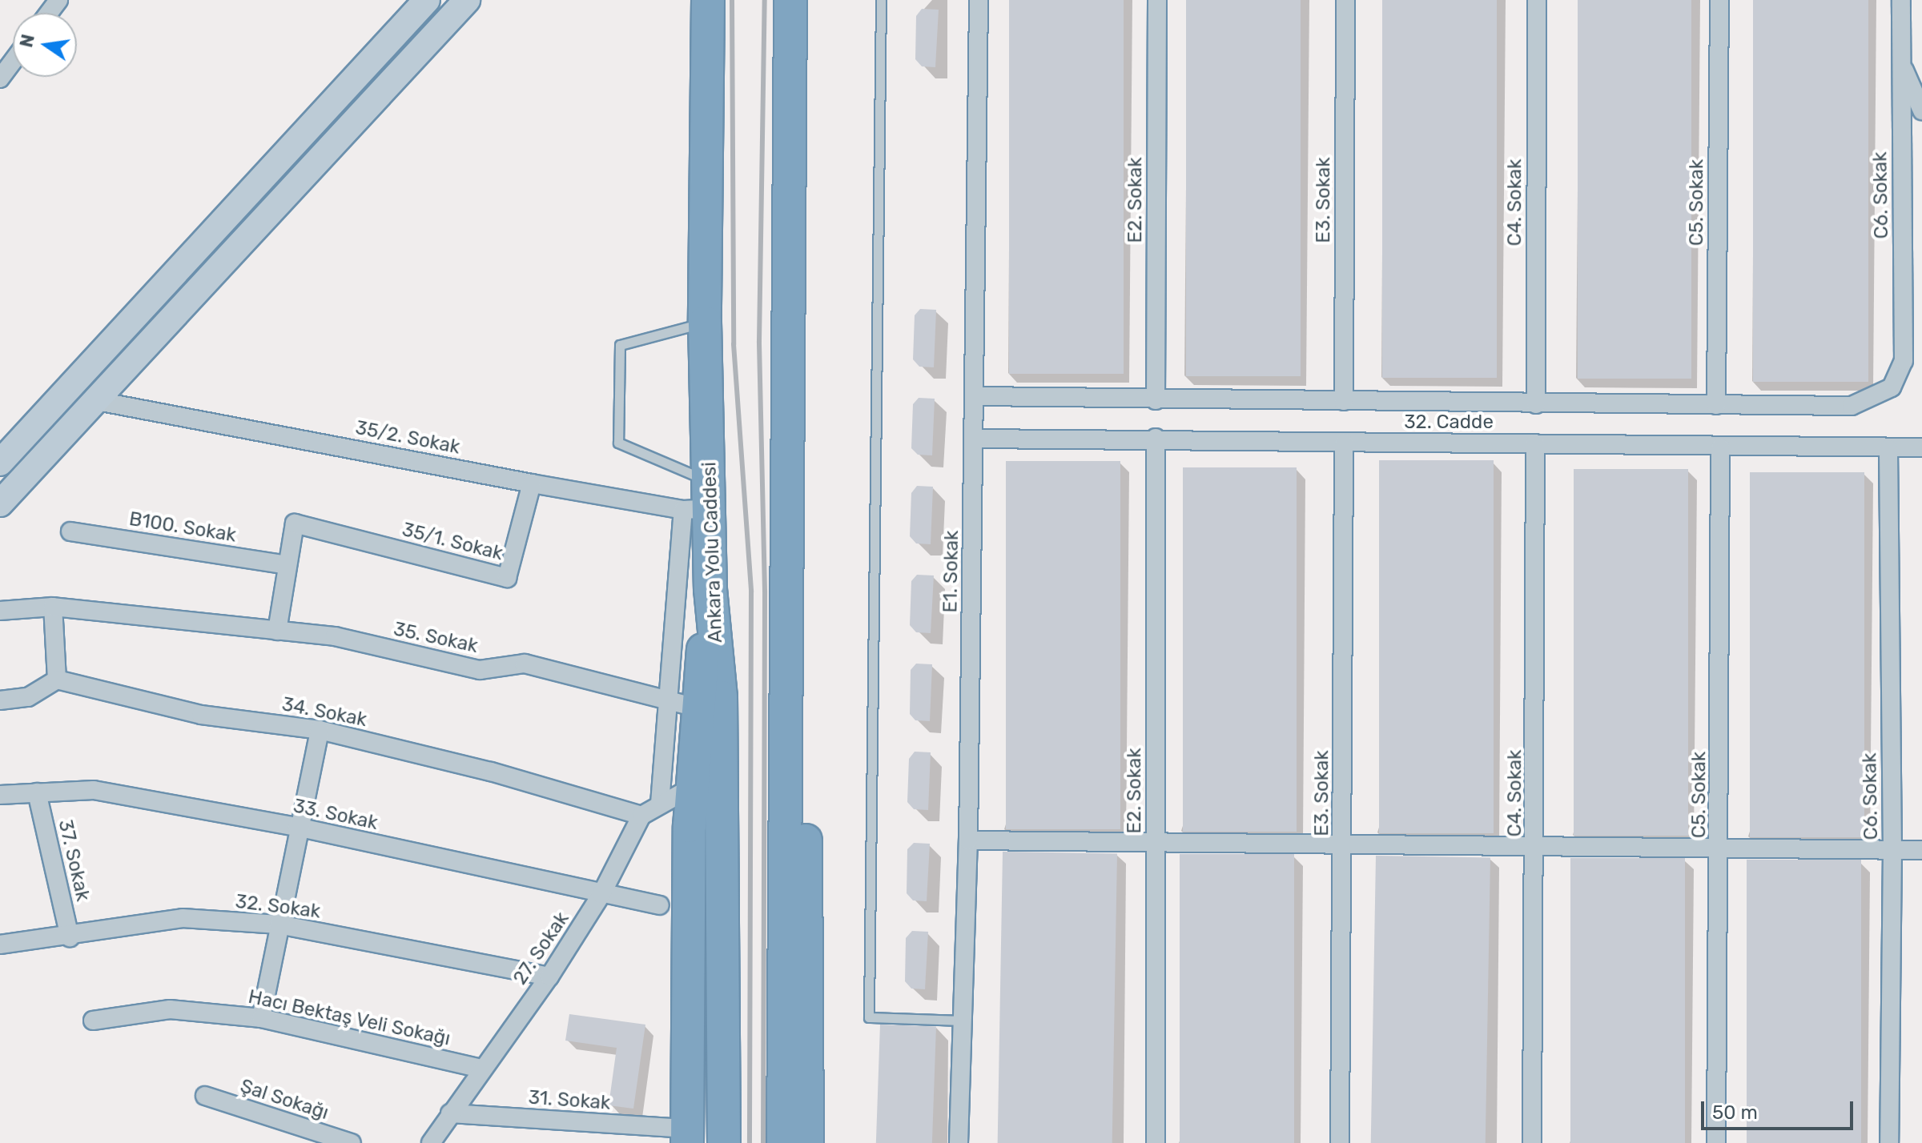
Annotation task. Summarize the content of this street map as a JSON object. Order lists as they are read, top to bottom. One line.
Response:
{"streets":{"highway":["Ankara Yolu Caddesi"],"street":["C6. Sokak","E2. Sokak","E3. Sokak","C4. Sokak","C5. Sokak","32. Cadde","35/2. Sokak","B100. Sokak","35/1. Sokak","E1. Sokak","35. Sokak","34. Sokak","33. Sokak","37. Sokak","32. Sokak","27. Sokak","Hacı Bektaş Veli Sokağı","Şal Sokağı","31. Sokak"]},"crossings":[["C6. Sokak","32. Cadde"],["E2. Sokak","32. Cadde"],["E3. Sokak","32. Cadde"],["C4. Sokak","32. Cadde"],["C5. Sokak","32. Cadde"],["32. Cadde","E1. Sokak"],["35/2. Sokak","35/1. Sokak"],["35/2. Sokak","Ankara Yolu Caddesi"],["B100. Sokak","35/1. Sokak"],["34. Sokak","27. Sokak"],["33. Sokak","37. Sokak"],["33. Sokak","27. Sokak"],["37. Sokak","32. Sokak"],["32. Sokak","27. Sokak"],["27. Sokak","Hacı Bektaş Veli Sokağı"],["27. Sokak","31. Sokak"]],"scale_bar":"50 m","north":"left"}
